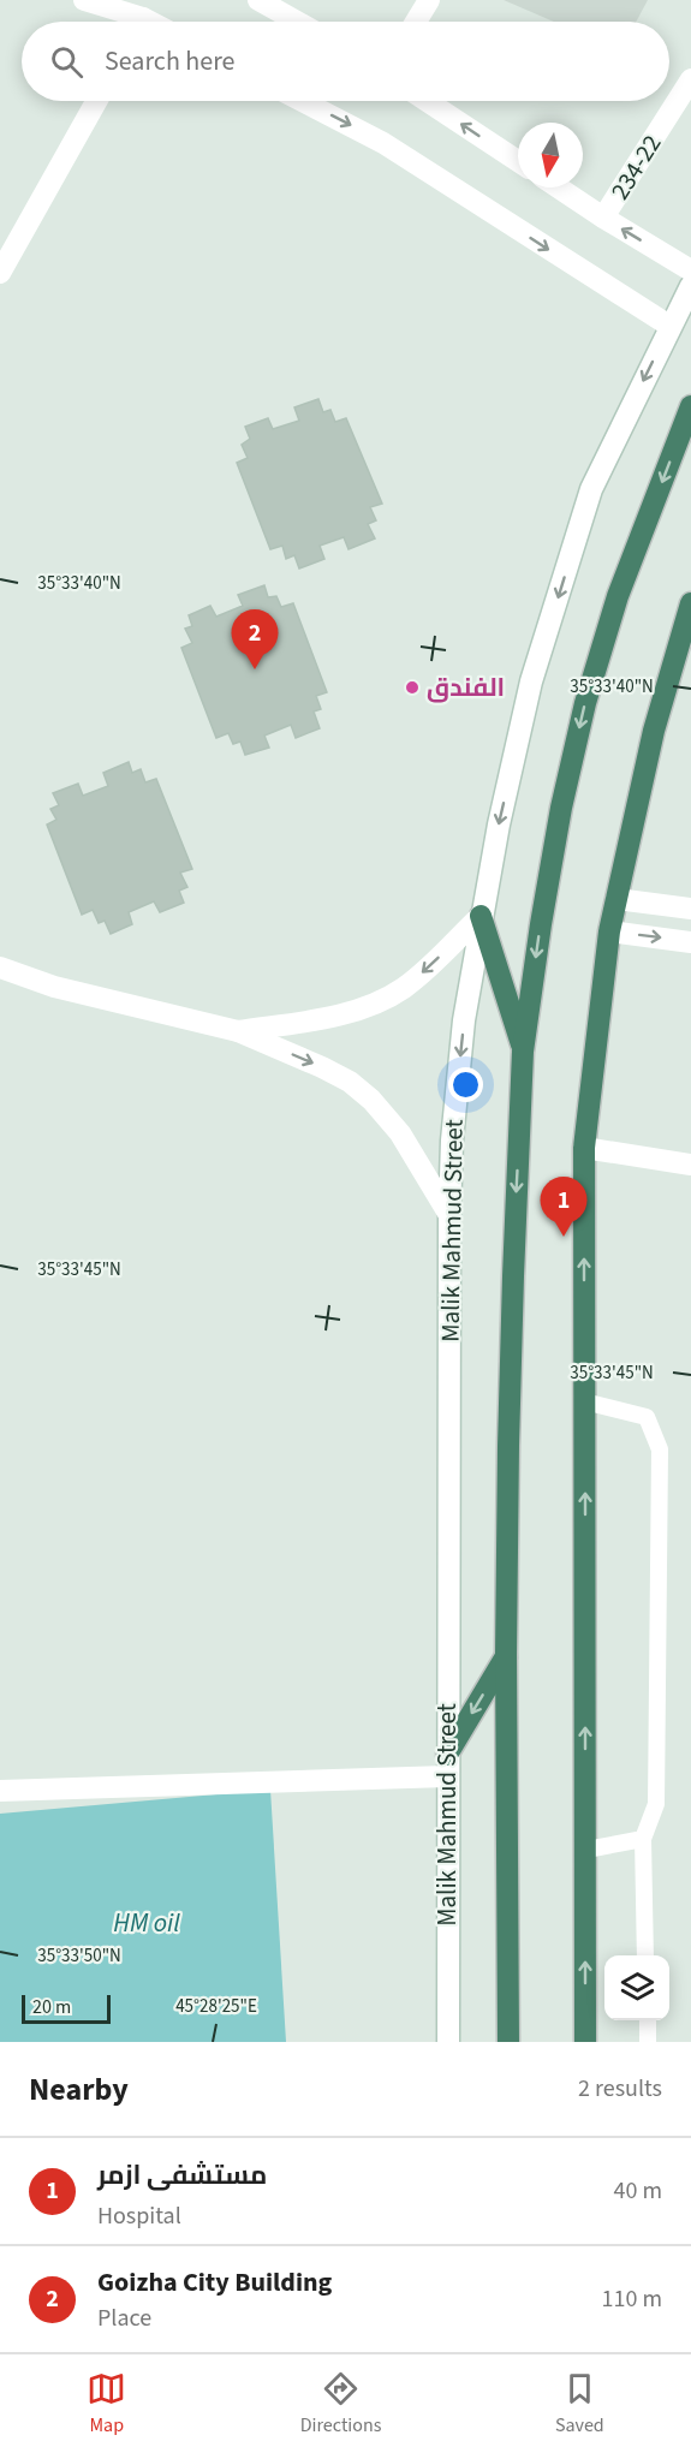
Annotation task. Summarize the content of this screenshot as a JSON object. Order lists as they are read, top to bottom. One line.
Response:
{"streets":{"street":["234-22","Malik Mahmud Street"]},"one_way":["Malik Mahmud Street"],"water":["HM oil"],"places":["الفندق"],"scale_bar":"20 m","north":"bottom","page":{"search":"Search here","pins":["2","1"],"scale":"20 m","heading":["Nearby","2 results"],"list":[{"mark":"1","name":"مستشفى ازمر","note":"Hospital","value":"40 m"},{"mark":"2","name":"Goizha City Building","note":"Place","value":"110 m"}],"nav":["Map","Directions","Saved"]},"coordinates":["35°33'40\"N","35°33'45\"N","35°33'50\"N","45°28'25\"E"]}
